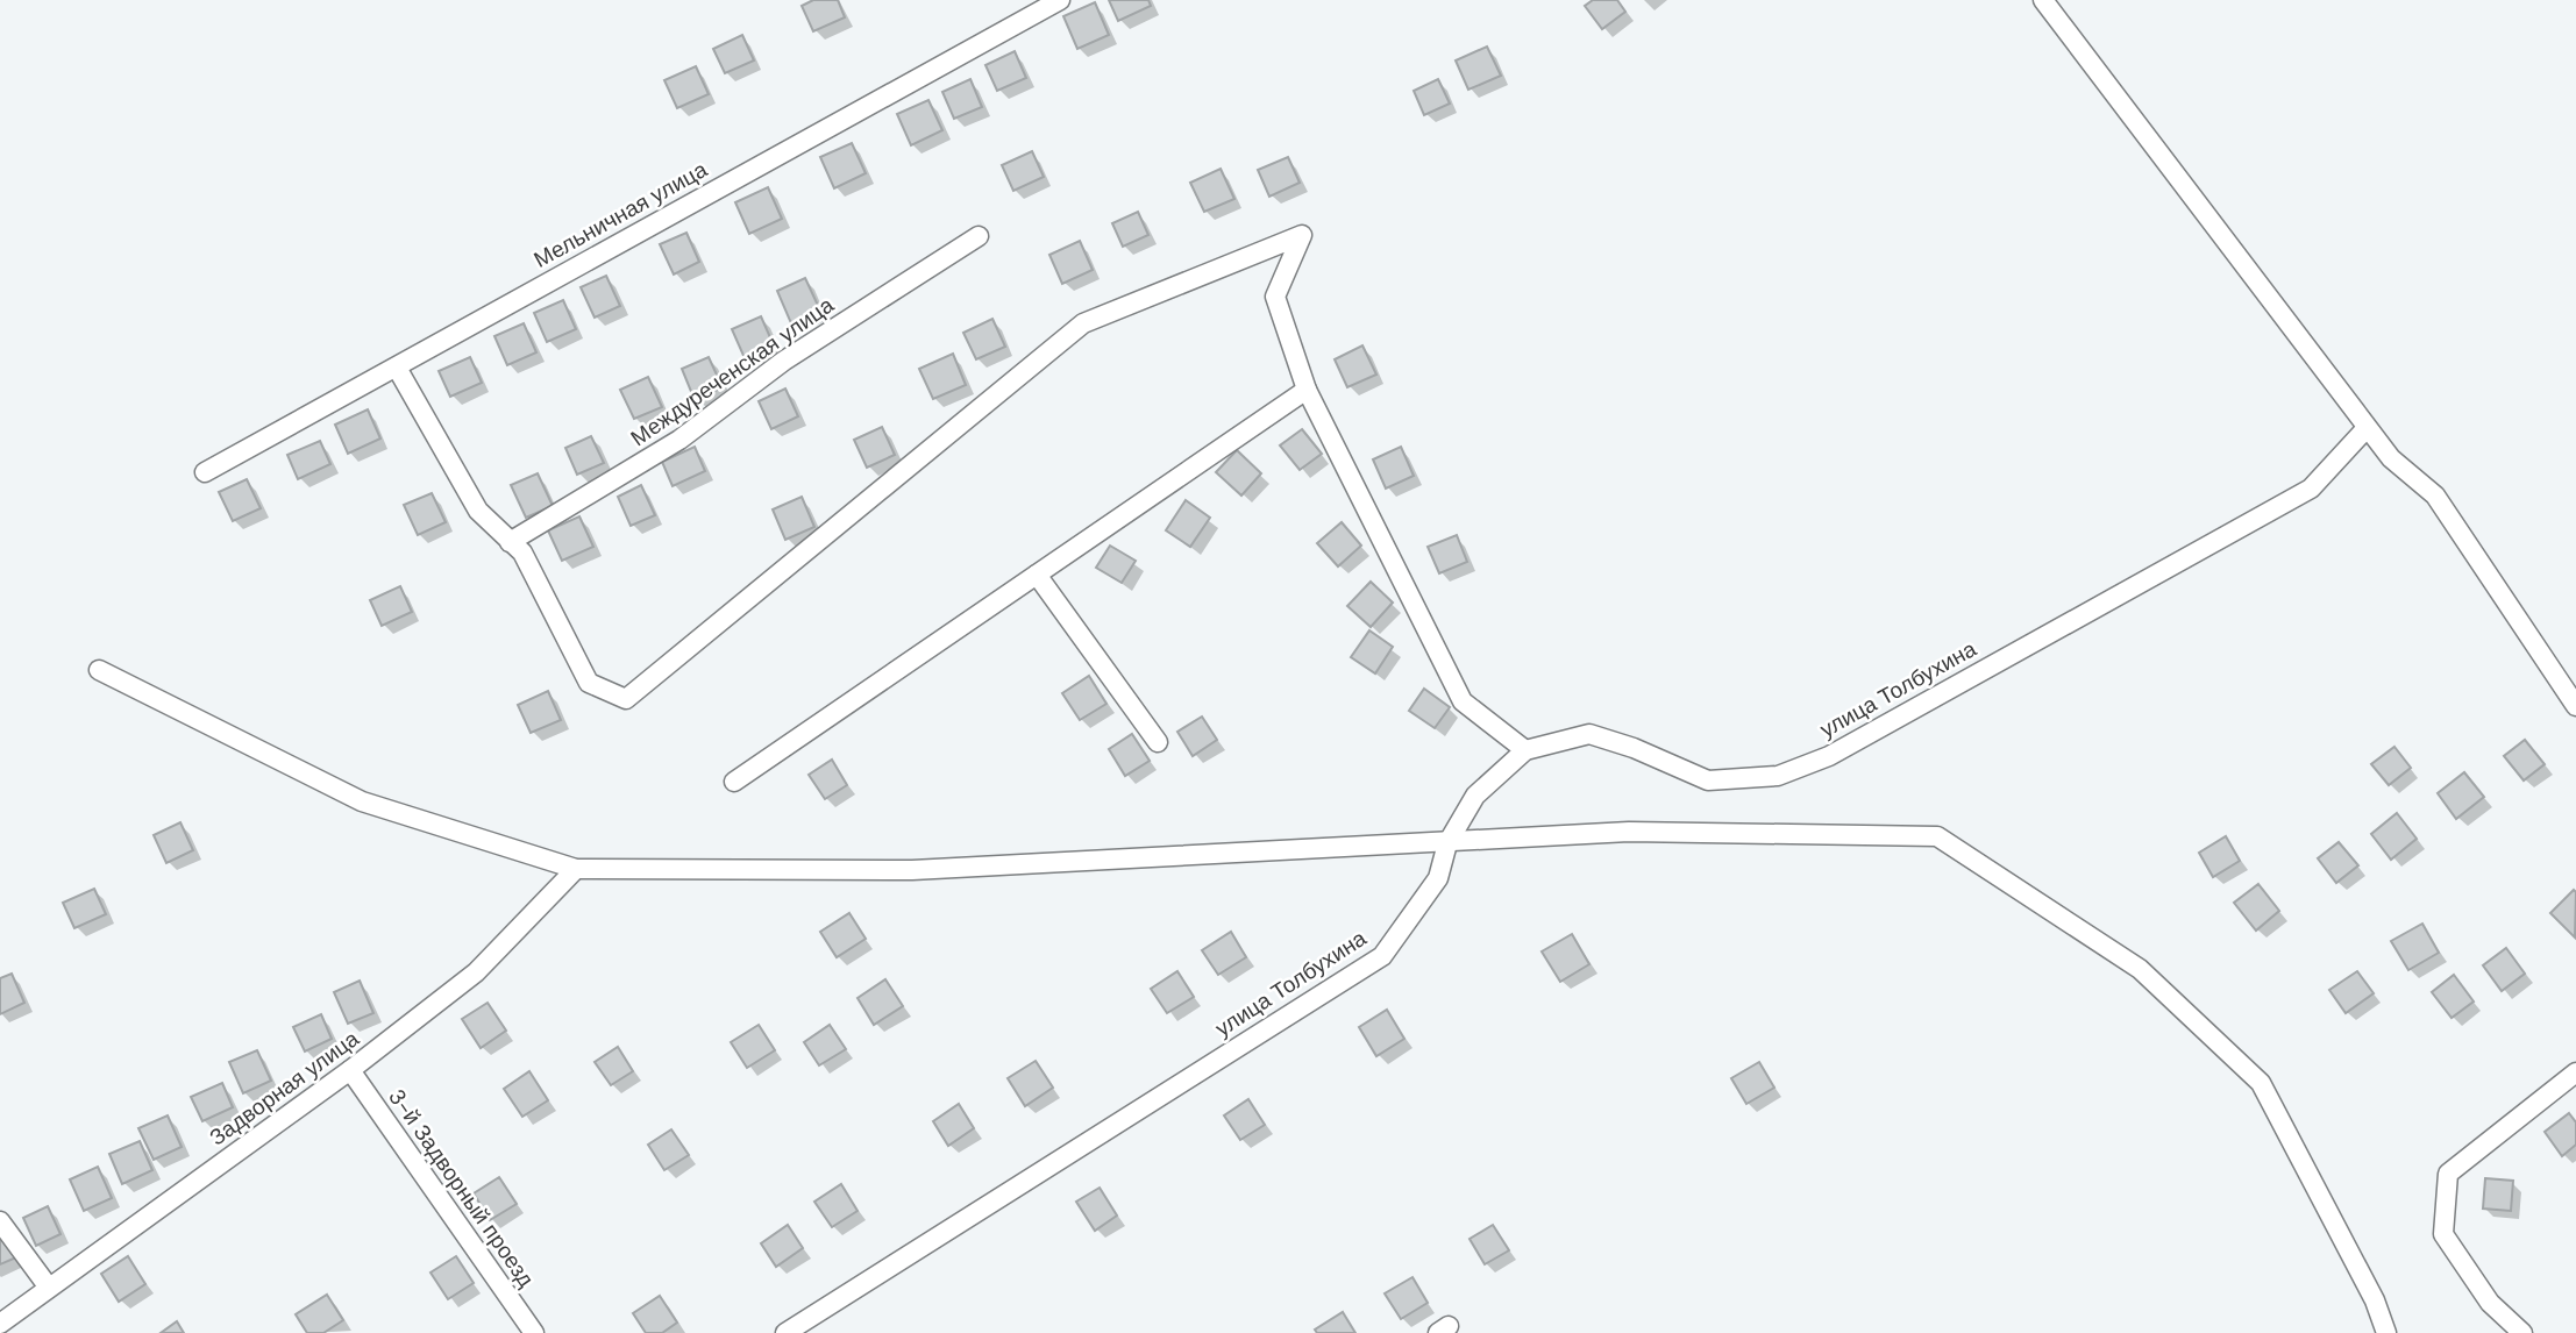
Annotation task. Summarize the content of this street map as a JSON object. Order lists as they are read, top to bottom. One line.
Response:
{"streets":{"street":["Мельничная улица","Междуреченская улица","улица Толбухина","Задворная улица","3-й Задворный проезд"]},"crossings":[["Задворная улица","3-й Задворный проезд"]]}
